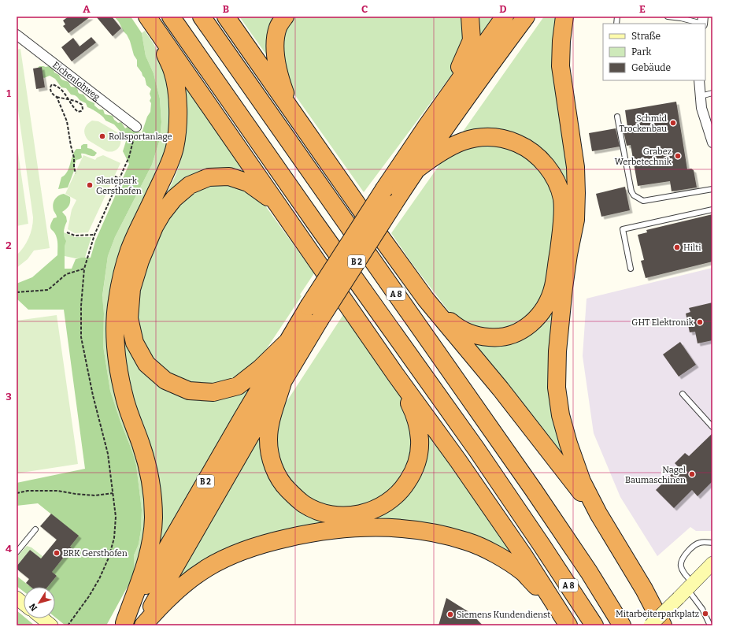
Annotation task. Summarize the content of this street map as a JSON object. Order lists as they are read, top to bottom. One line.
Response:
{"streets":{"highway":["B 2","A 8"],"street":["Eichenlohweg"]},"places":["Schmid Trockenbau","Rollsportanlage","Grabez Werbetechnik","Skatepark Gersthofen","Hilti","GHT Elektronik","Nagel Baumaschinen","BRK Gersthofen","Mitarbeiterparkplatz","Siemens Kundendienst"],"legend":["Straße","Park","Gebäude"],"north":"bottom left","grid":{"columns":["A","B","C","D","E"],"rows":["1","2","3","4"]}}
